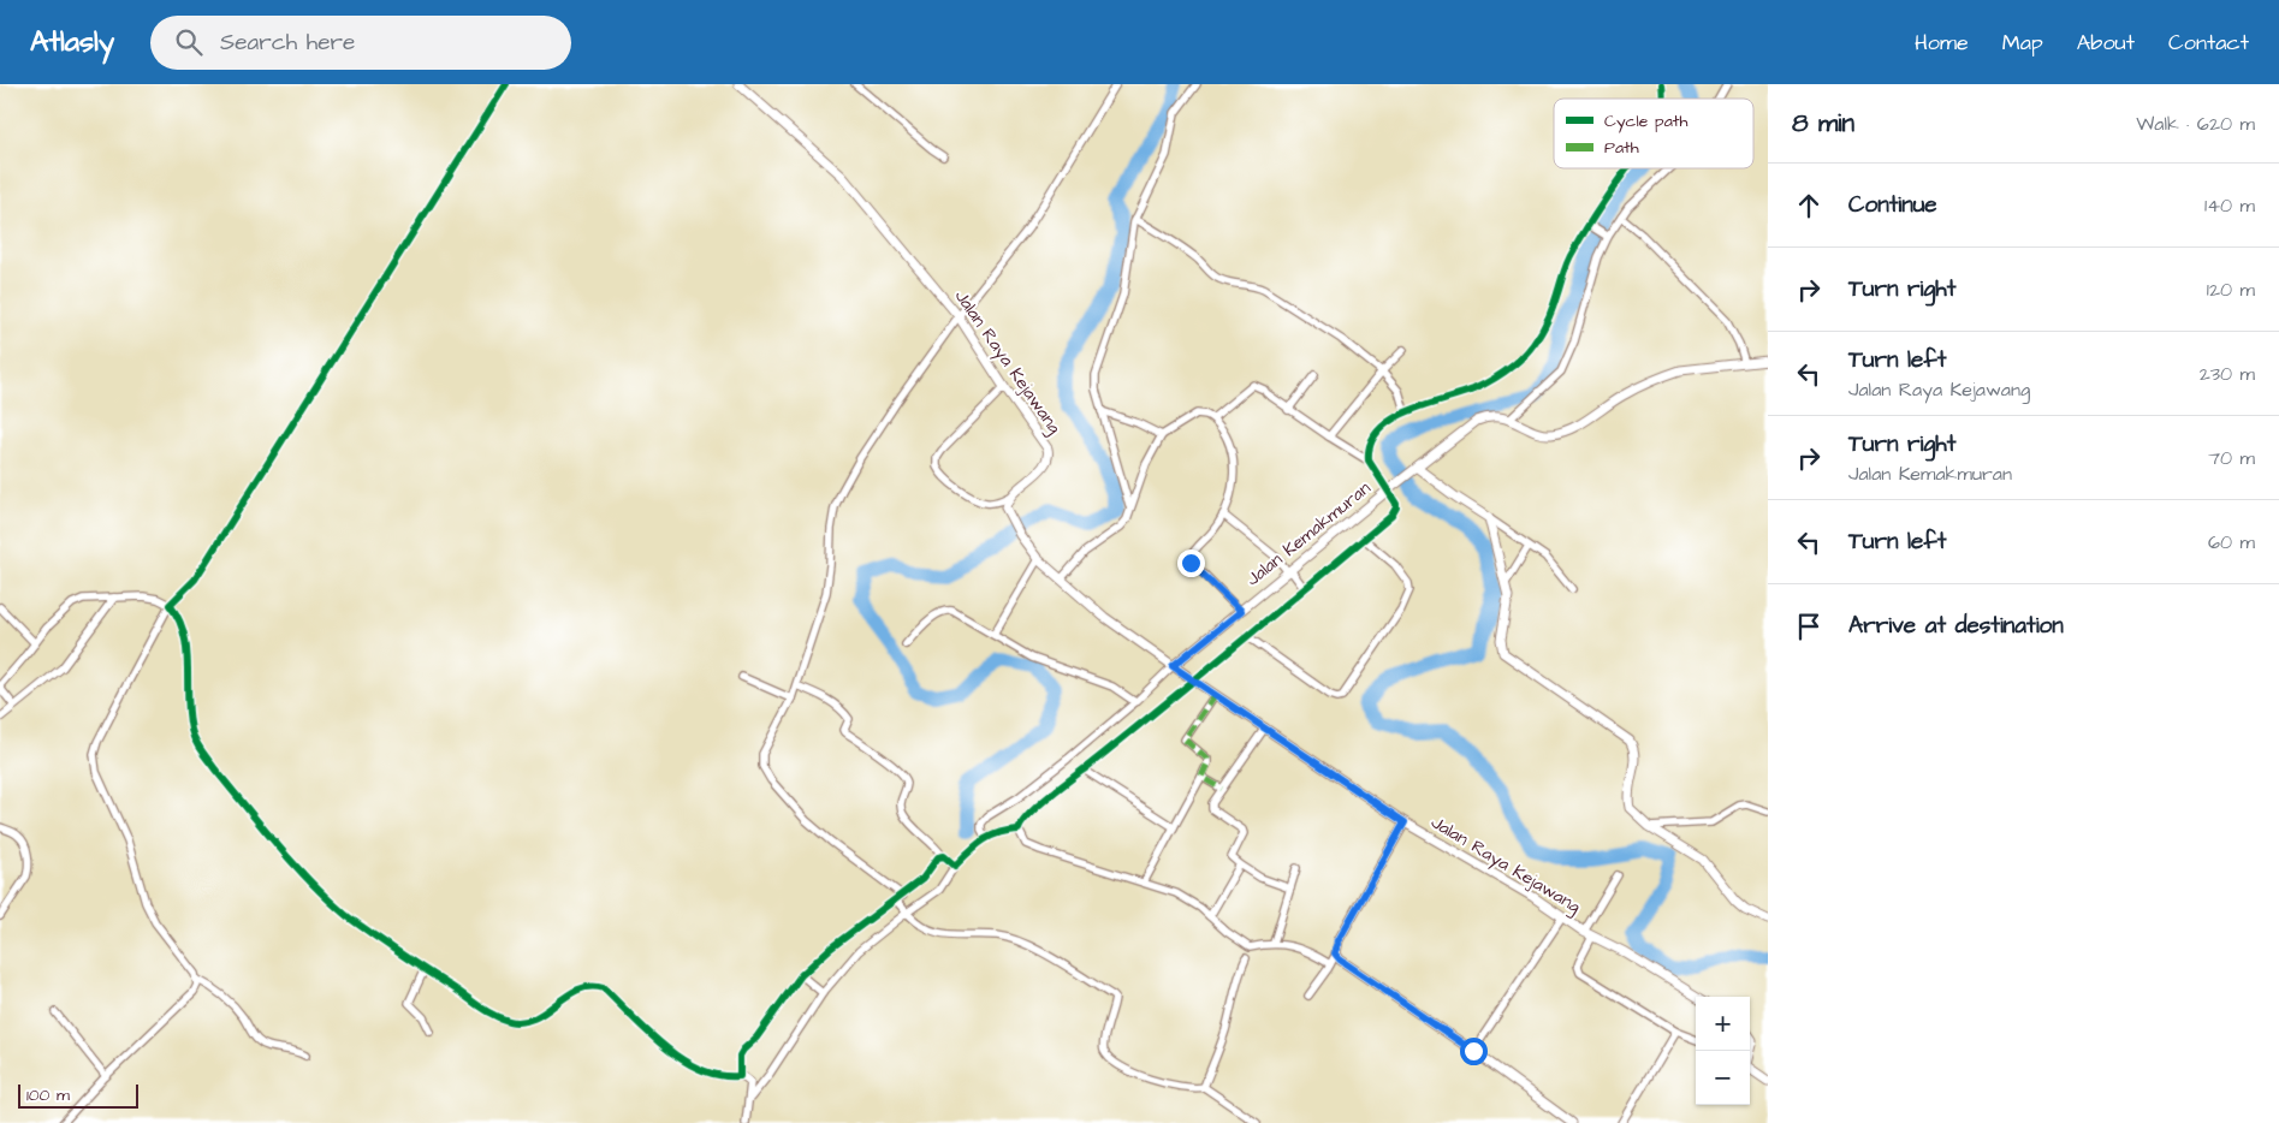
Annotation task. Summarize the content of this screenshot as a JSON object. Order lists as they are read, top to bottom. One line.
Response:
{"streets":{"street":["Jalan Raya Kejawang","Jalan Kemakmuran"]},"crossings":[["Jalan Raya Kejawang","Jalan Kemakmuran"]],"legend":["Cycle path","Path"],"scale_bar":"100 m","page":{"header":"Atlasly","search":"Search here","nav":["Home","Map","About","Contact"],"heading":["8 min","Walk · 620 m"],"list":[["Continue","140 m"],["Turn right","120 m"],["Turn left","Jalan Raya Kejawang","230 m"],["Turn right","Jalan Kemakmuran","70 m"],["Turn left","60 m"],"Arrive at destination"],"map_buttons":["+","−"],"scale":"100 m"}}
